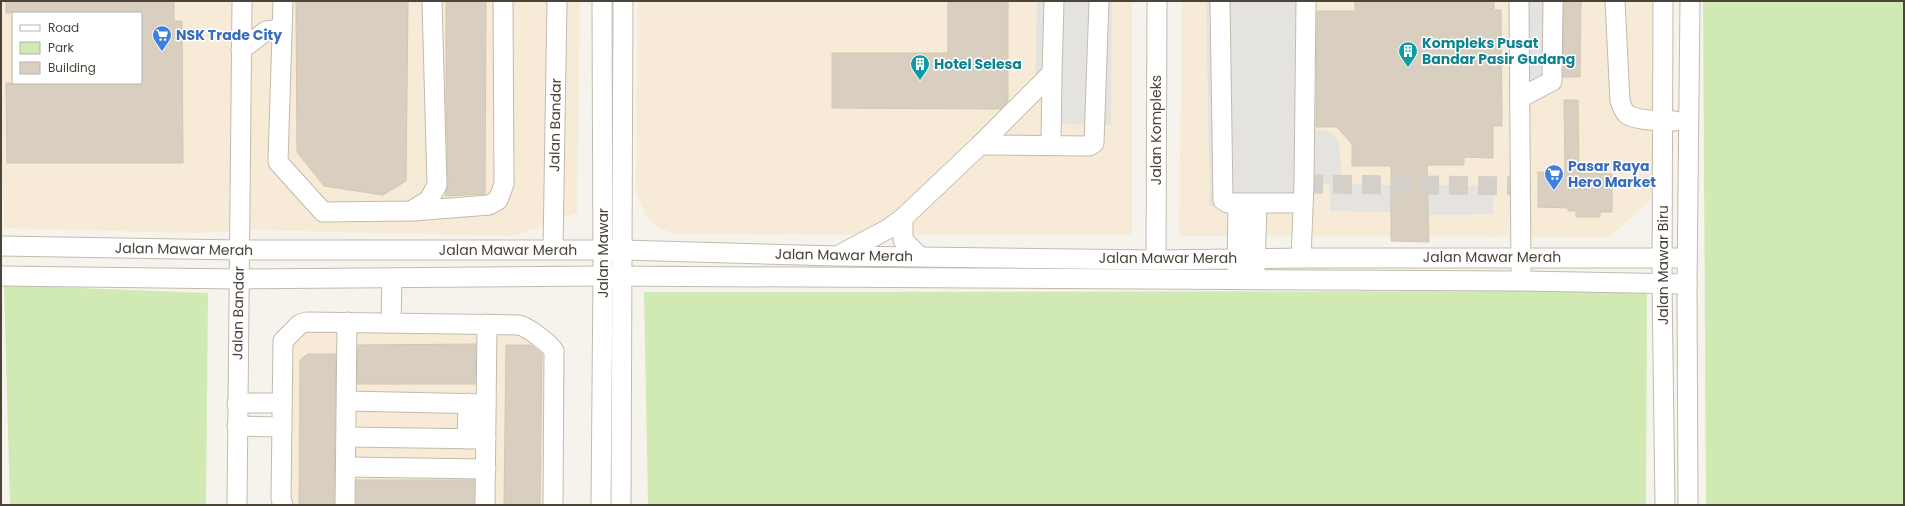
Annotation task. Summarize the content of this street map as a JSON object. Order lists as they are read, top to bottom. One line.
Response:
{"streets":{"street":["Jalan Bandar","Jalan Kompleks","Jalan Mawar Merah","Jalan Mawar","Jalan Mawar Biru"]},"crossings":[["Jalan Bandar","Jalan Mawar Merah"],["Jalan Kompleks","Jalan Mawar Merah"],["Jalan Mawar Merah","Jalan Mawar"],["Jalan Mawar Merah","Jalan Mawar Biru"]],"places":{"supermarket":["NSK Trade City","Pasar Raya Hero Market"],"building":["Kompleks Pusat Bandar Pasir Gudang","Hotel Selesa"]},"legend":["Road","Park","Building"]}
